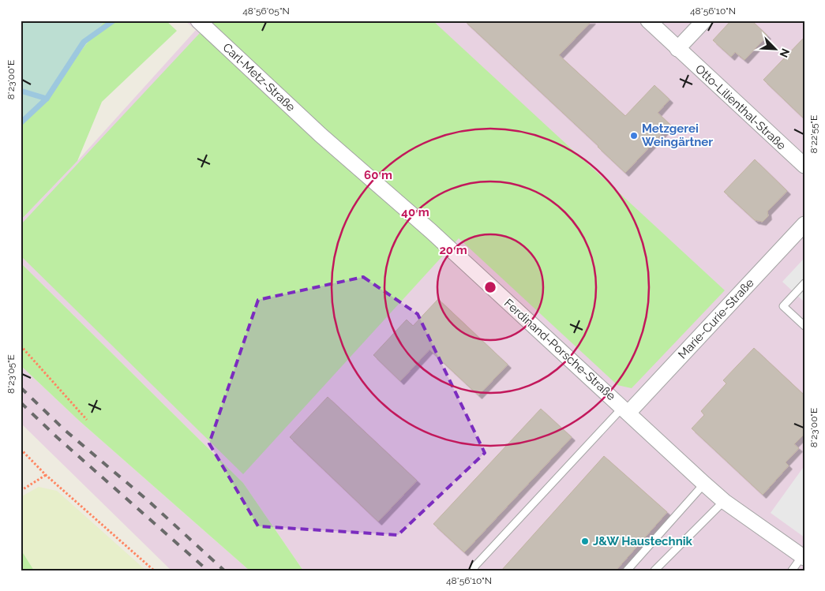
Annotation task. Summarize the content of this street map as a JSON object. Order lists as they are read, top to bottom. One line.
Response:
{"streets":{"street":["Carl-Metz-Straße","Otto-Lilienthal-Straße","Marie-Curie-Straße","Ferdinand-Porsche-Straße"]},"crossings":[["Carl-Metz-Straße","Ferdinand-Porsche-Straße"],["Marie-Curie-Straße","Ferdinand-Porsche-Straße"]],"places":["Metzgerei Weingärtner","J&W Haustechnik"],"north":"bottom right","coordinates":["48°56'05\"N","48°56'10\"N","8°23'00\"E","8°22'55\"E","8°23'05\"E"],"rings":["60 m","40 m","20 m"]}
